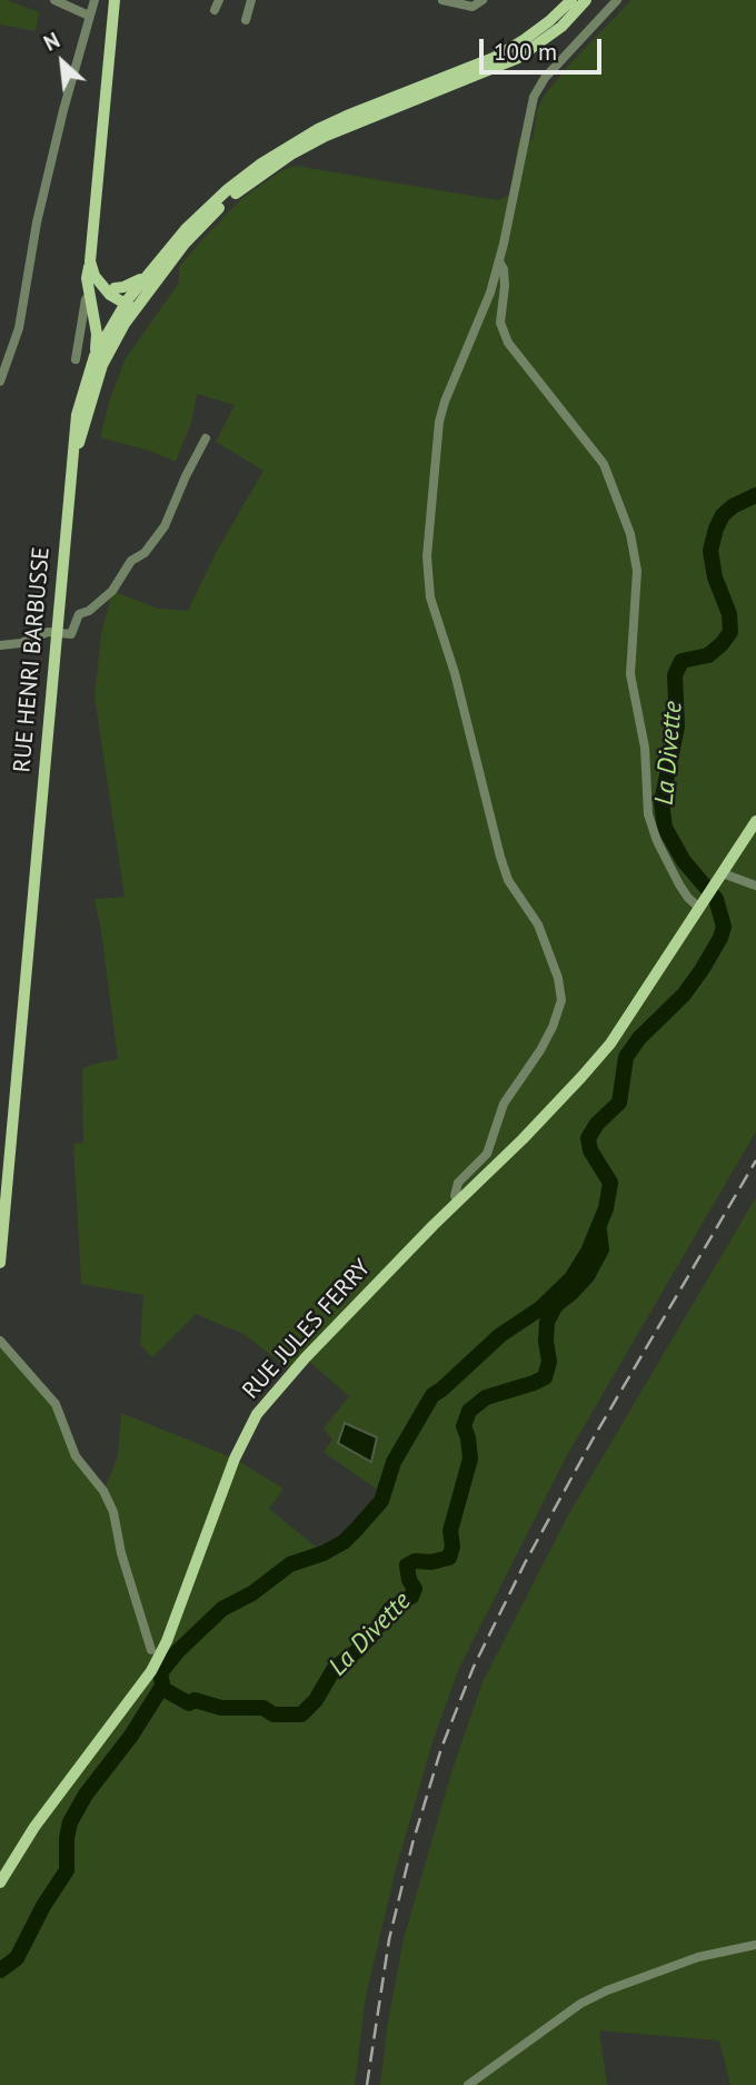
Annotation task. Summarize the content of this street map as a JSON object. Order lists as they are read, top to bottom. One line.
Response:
{"streets":{"main road":["RUE HENRI BARBUSSE","RUE JULES FERRY"]},"water":["La Divette"],"scale_bar":"100 m","north":"top left"}
